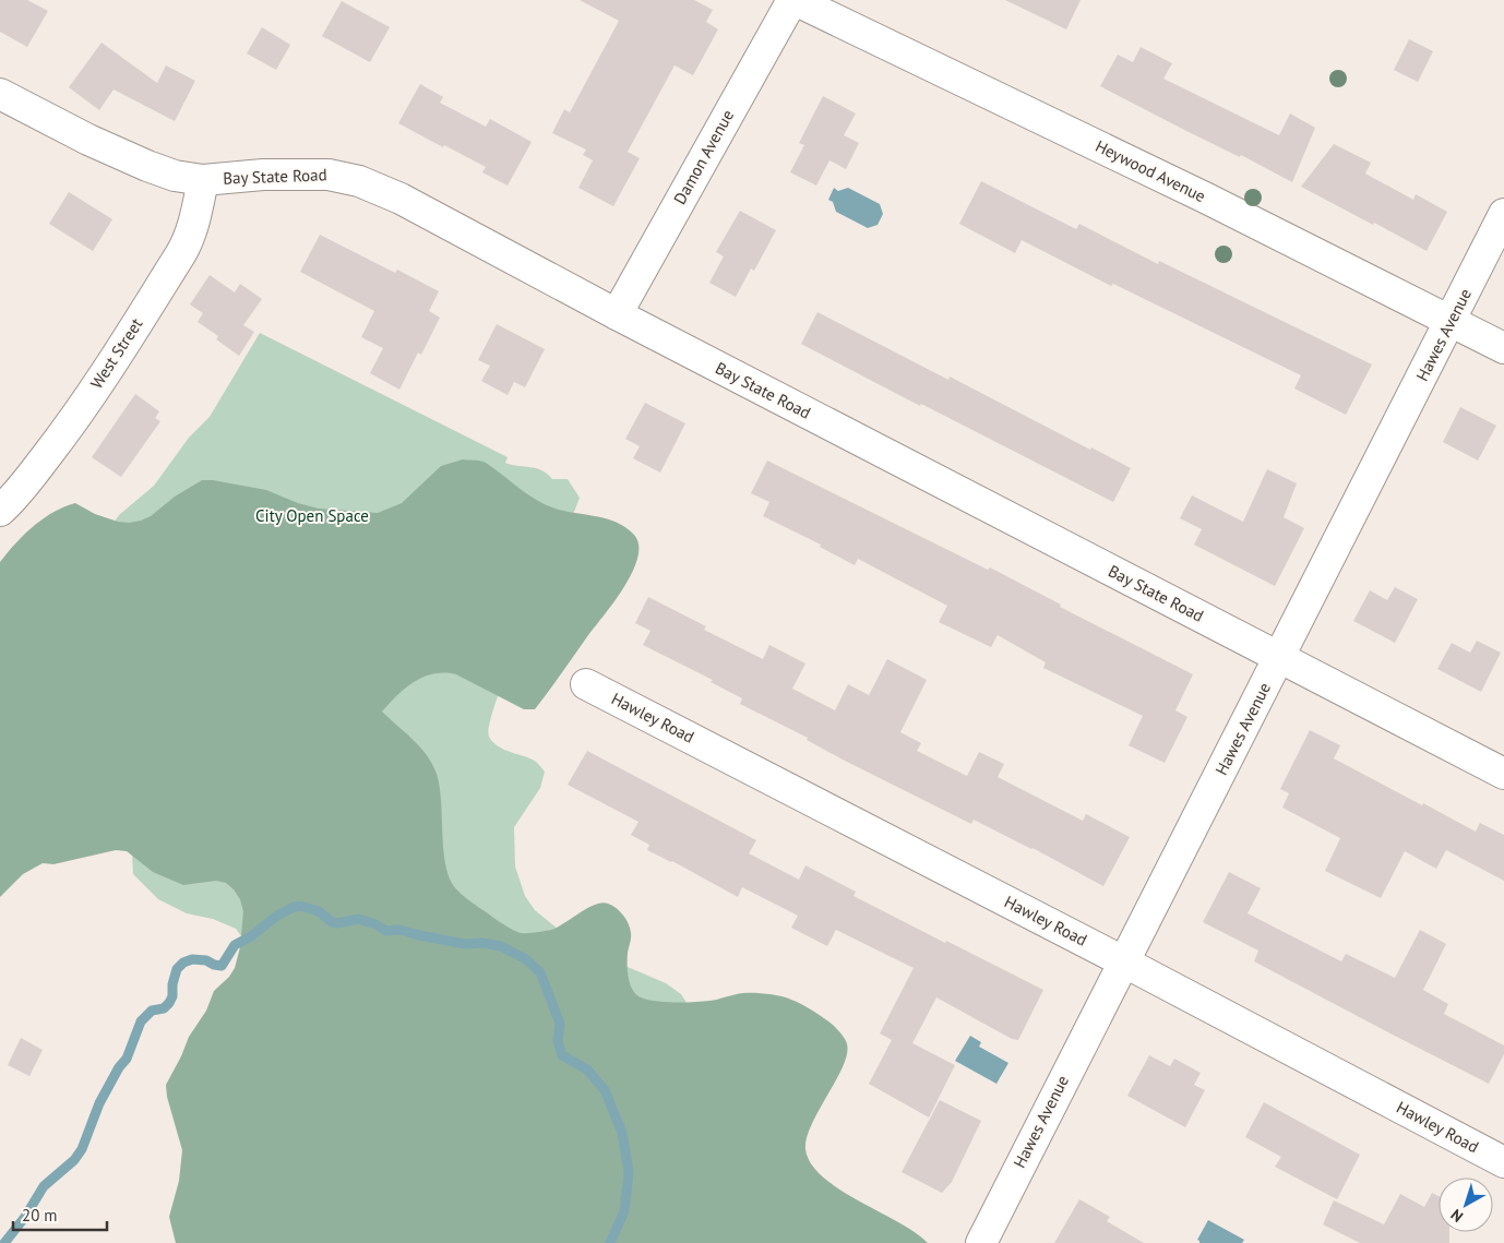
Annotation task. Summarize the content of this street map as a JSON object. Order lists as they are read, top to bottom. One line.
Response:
{"streets":{"street":["Damon Avenue","Heywood Avenue","Bay State Road","Hawes Avenue","West Street","Hawley Road"]},"crossings":[["Damon Avenue","Heywood Avenue"],["Damon Avenue","Bay State Road"],["Heywood Avenue","Hawes Avenue"],["Bay State Road","Hawes Avenue"],["Bay State Road","West Street"],["Hawes Avenue","Hawley Road"]],"parks":["City Open Space"],"scale_bar":"20 m","north":"bottom left"}
